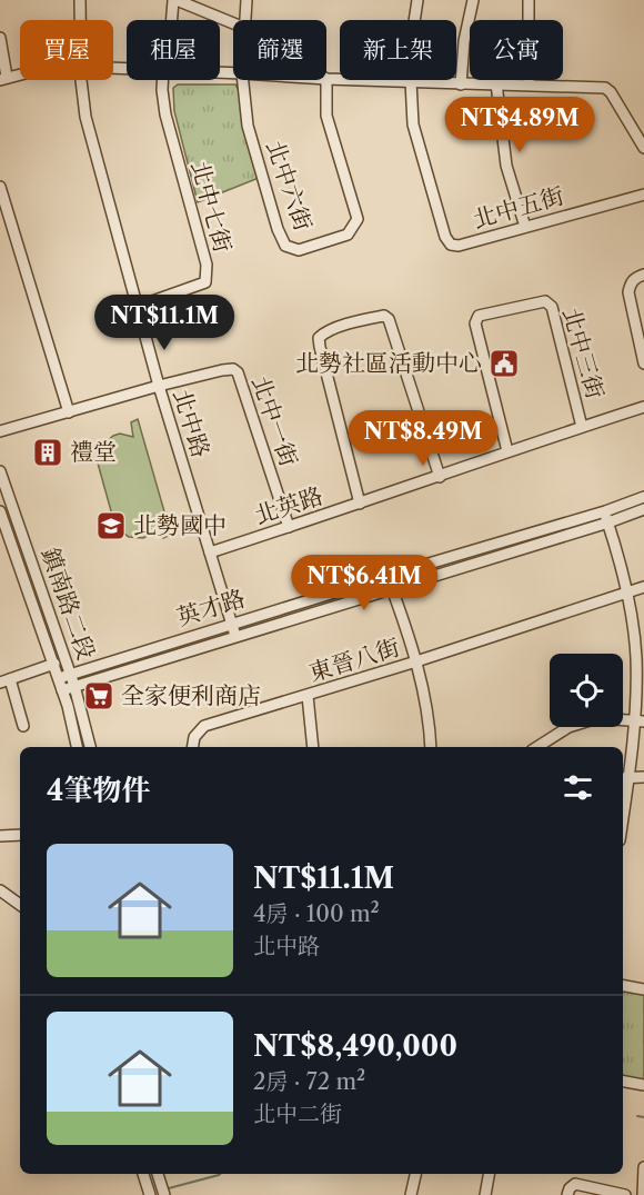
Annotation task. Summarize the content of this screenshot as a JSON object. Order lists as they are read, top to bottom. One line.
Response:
{"streets":{"street":["北中六街","北中七街","北中五街","北中三街","北中一街","北中路","北英路","鎮南路二段","英才路","東晉八街"]},"crossings":[["北中七街","北中路"],["北中三街","北英路"],["北中一街","北中路"],["北中一街","北英路"],["北中路","北英路"],["北中路","英才路"],["鎮南路二段","英才路"]],"places":{"public building":["北勢社區活動中心"],"building":["禮堂"],"school or university":["北勢國中"],"supermarket":["全家便利商店"]},"page":{"chip":["買屋","租屋","篩選","新上架","公寓"],"price":["NT$4.89M","NT$11.1M","NT$8.49M","NT$6.41M"],"heading":"4筆物件","list":[{"name":"NT$11.1M","note":"4房 · 100 m² · 北中路"},{"name":"NT$8,490,000","note":"2房 · 72 m² · 北中二街"}]}}
